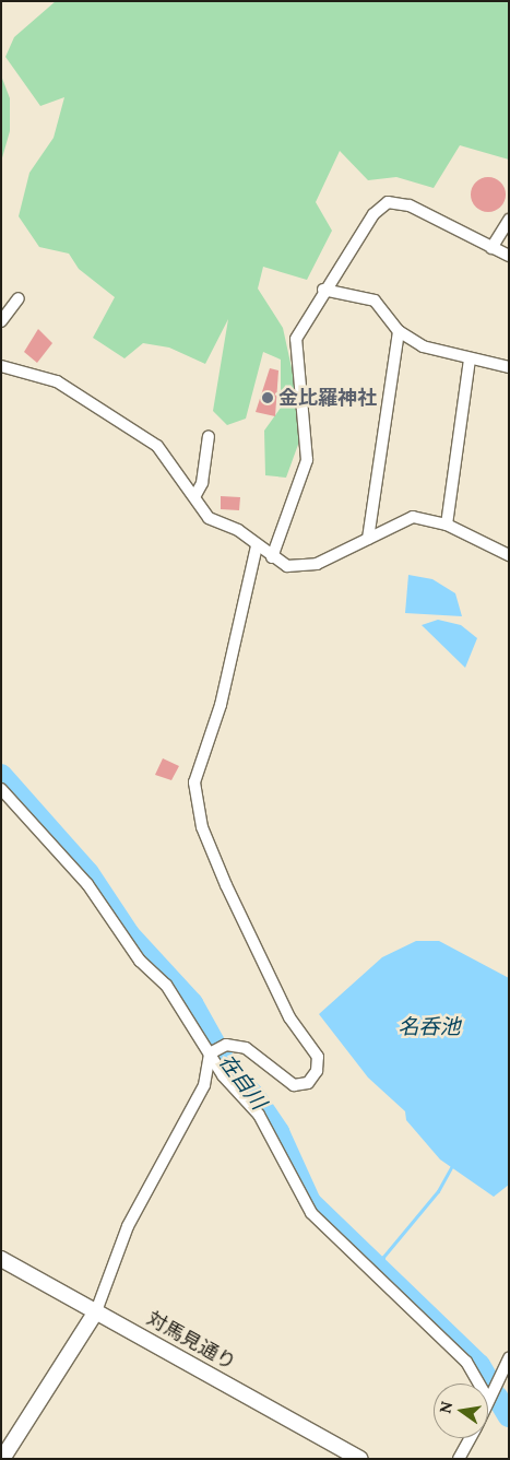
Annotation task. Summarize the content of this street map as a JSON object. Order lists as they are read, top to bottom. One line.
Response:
{"streets":{"street":["対馬見通り"]},"water":["名呑池","在自川"],"places":["金比羅神社"],"north":"left"}
